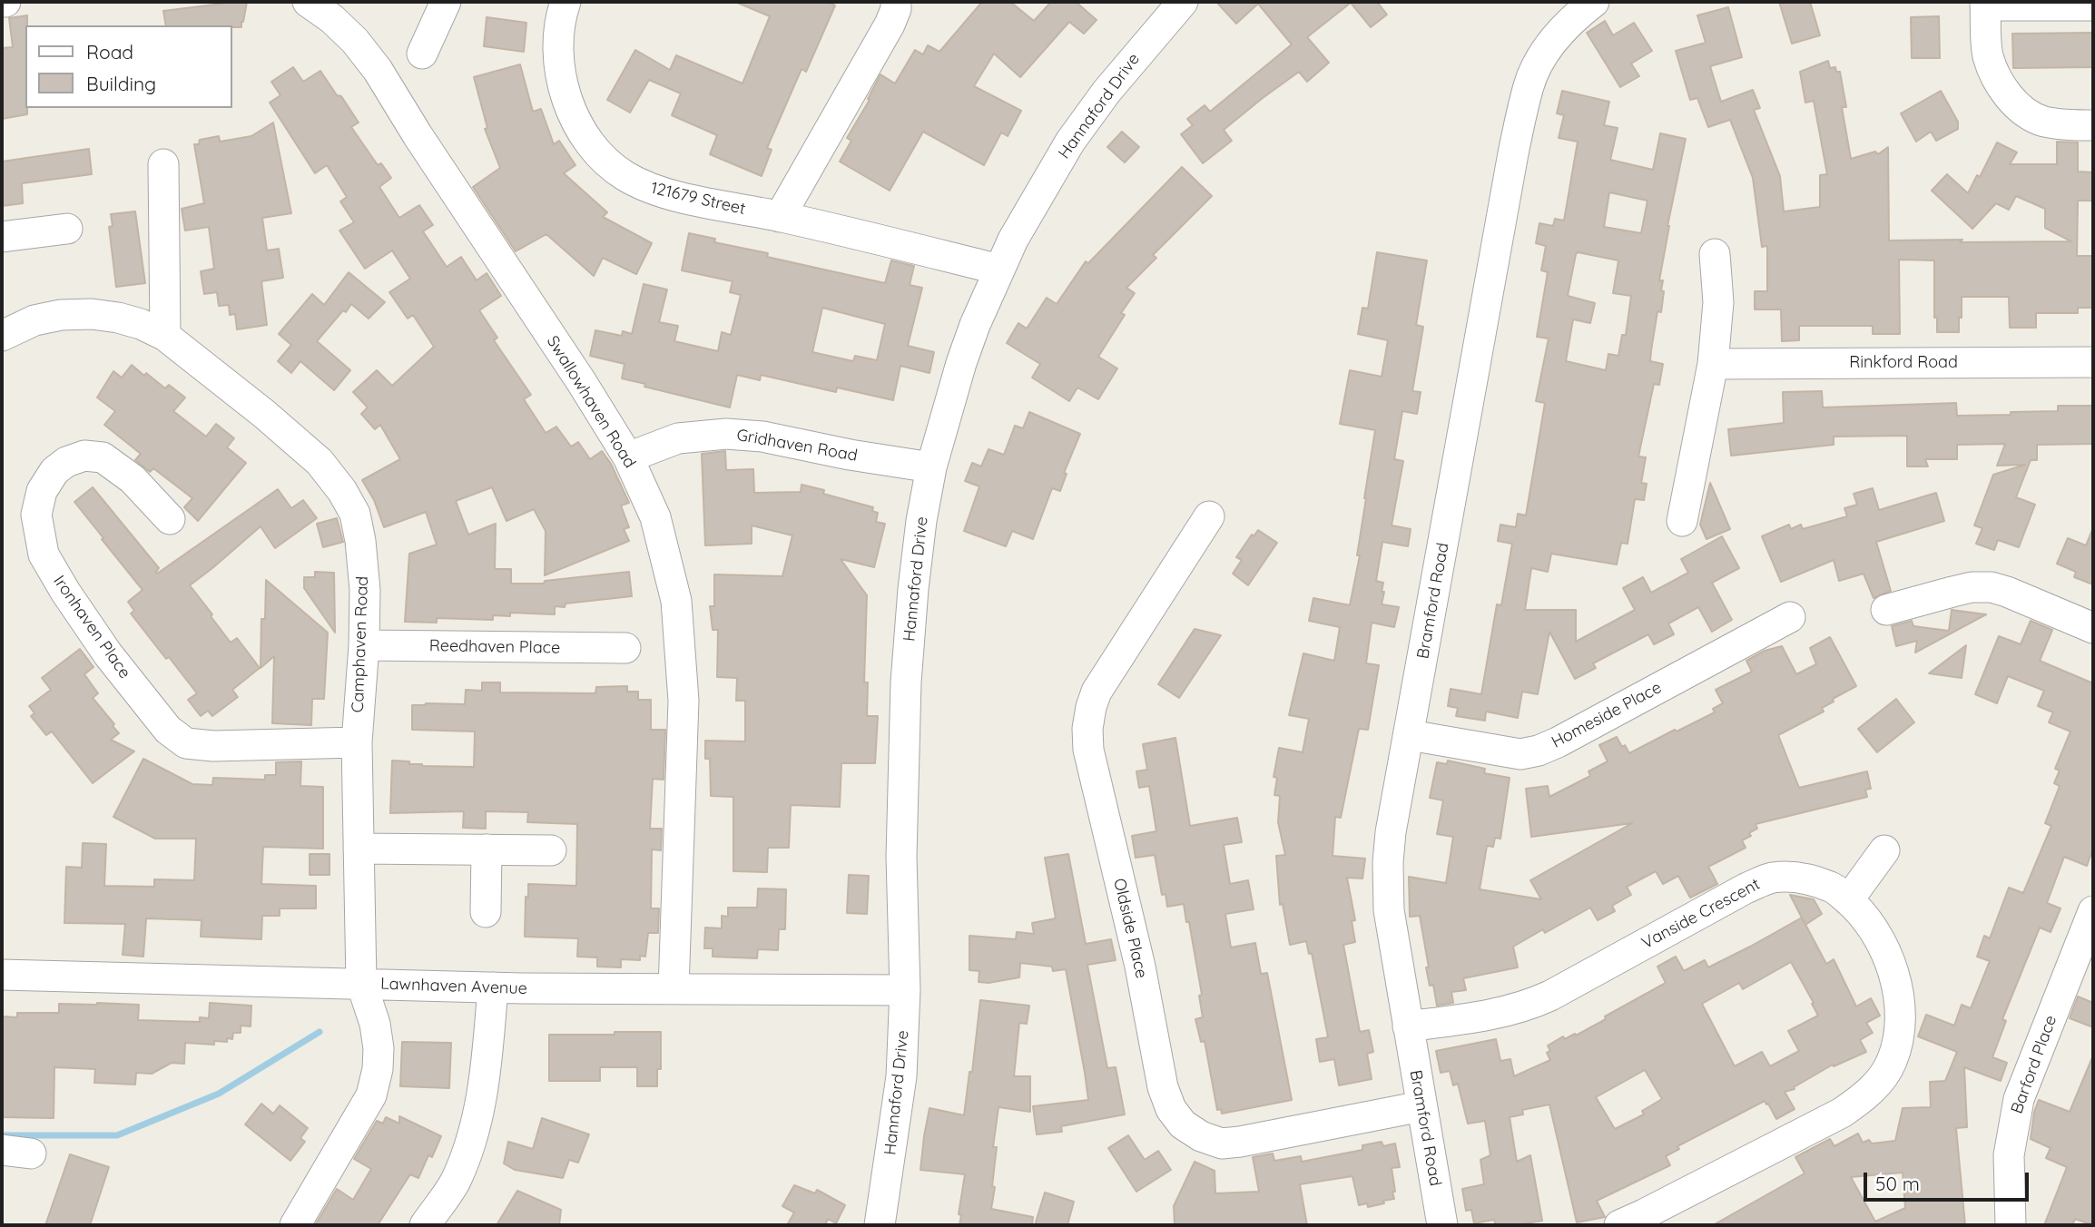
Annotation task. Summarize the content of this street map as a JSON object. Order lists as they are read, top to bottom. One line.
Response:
{"streets":{"street":["Hannaford Drive","121679 Street","Rinkford Road","Swallowhaven Road","Gridhaven Road","Bramford Road","Ironhaven Place","Camphaven Road","Reedhaven Place","Homeside Place","Vanside Crescent","Oldside Place","Lawnhaven Avenue","Barford Place"]},"crossings":[["Hannaford Drive","121679 Street"],["Hannaford Drive","Gridhaven Road"],["Hannaford Drive","Lawnhaven Avenue"],["Swallowhaven Road","Gridhaven Road"],["Swallowhaven Road","Lawnhaven Avenue"],["Bramford Road","Homeside Place"],["Bramford Road","Vanside Crescent"],["Bramford Road","Oldside Place"],["Ironhaven Place","Camphaven Road"],["Camphaven Road","Reedhaven Place"],["Camphaven Road","Lawnhaven Avenue"]],"legend":["Road","Building"],"scale_bar":"50 m"}
